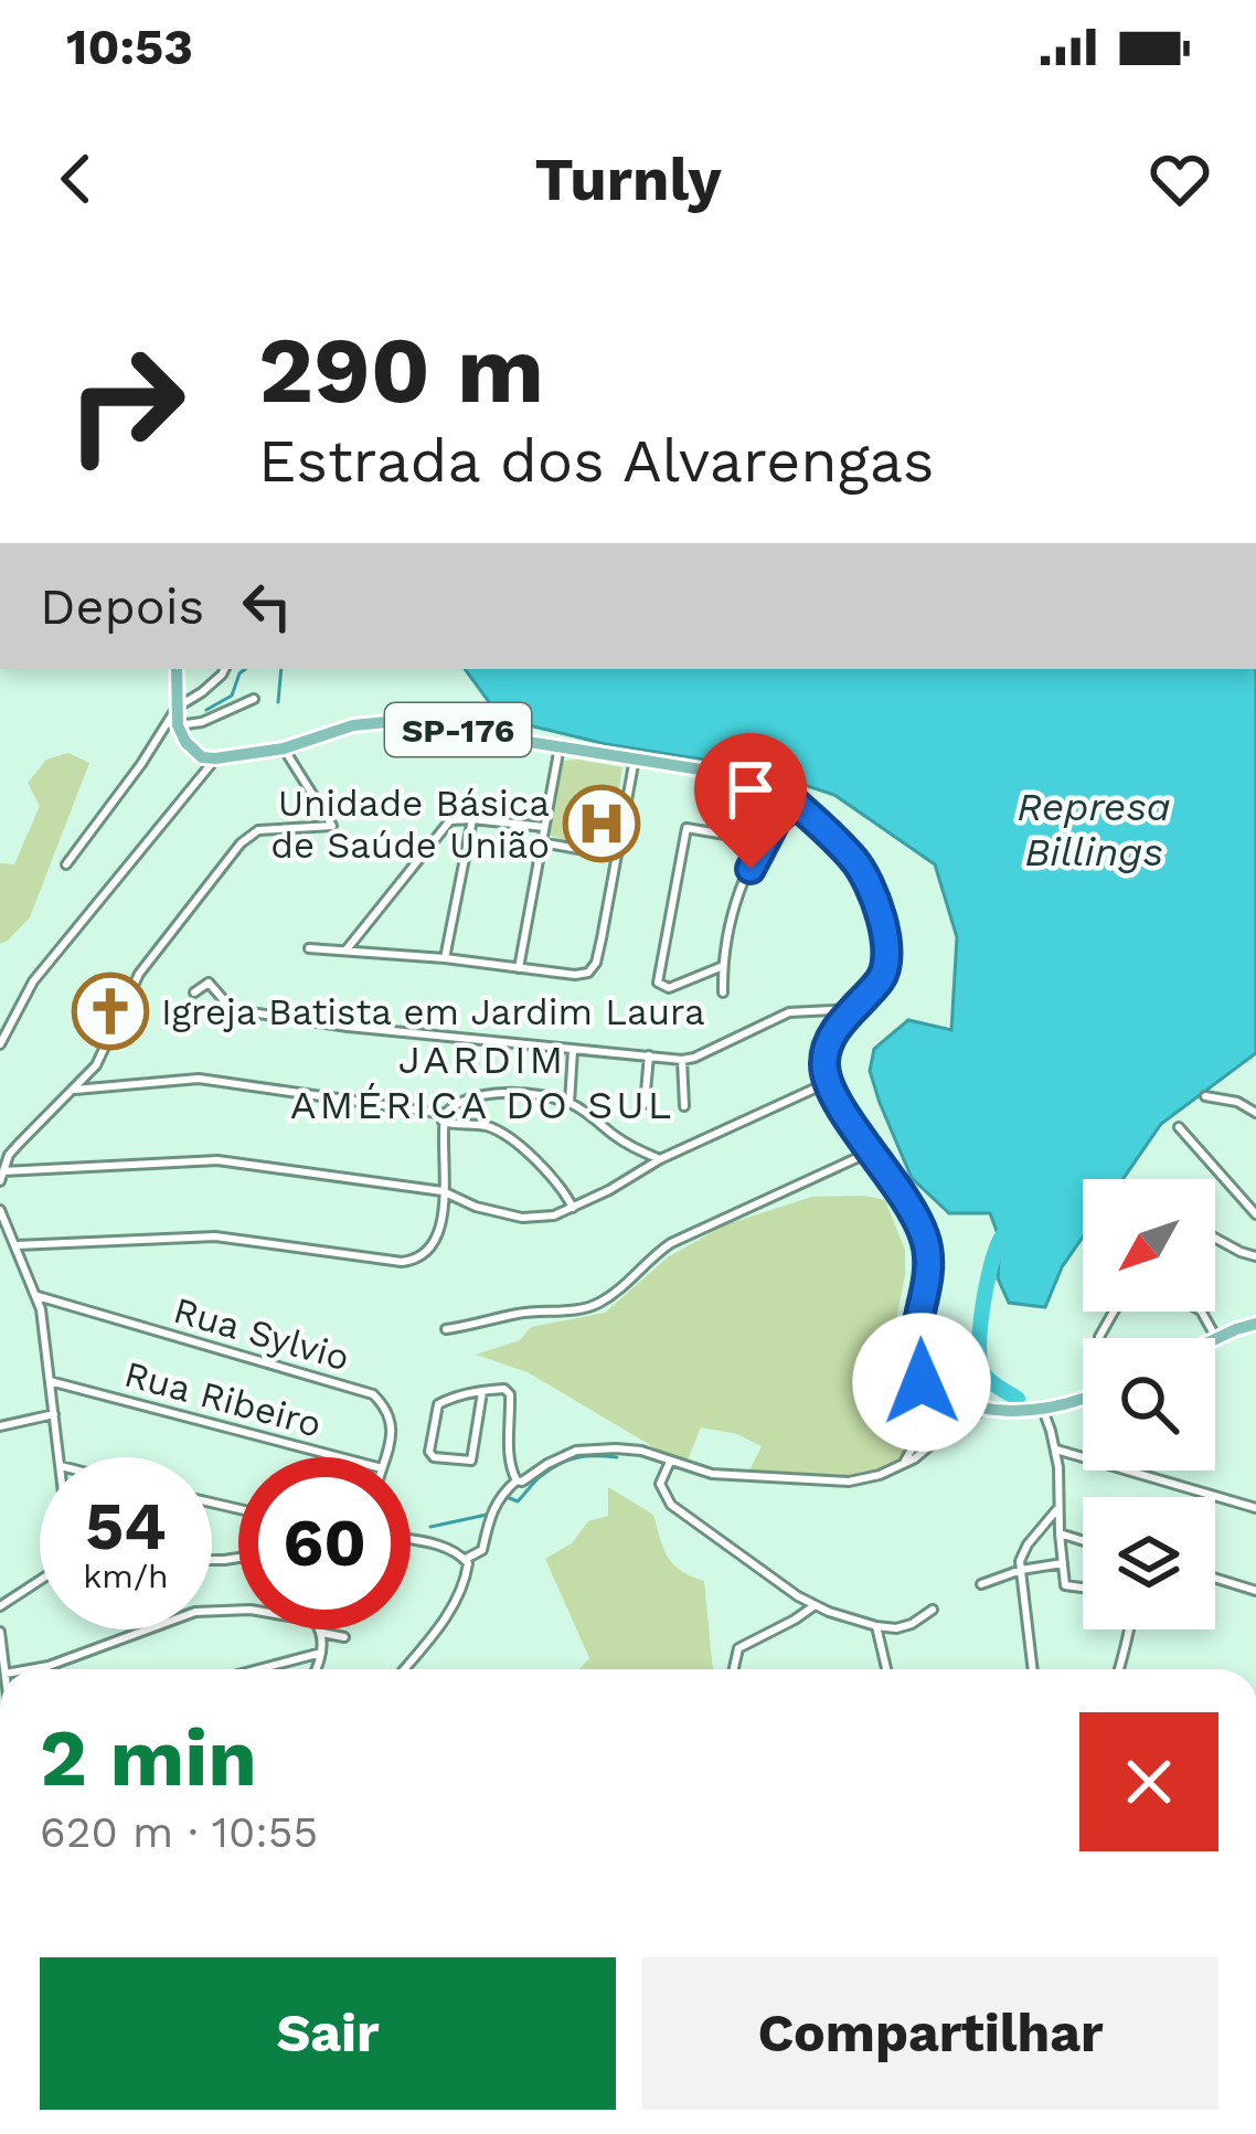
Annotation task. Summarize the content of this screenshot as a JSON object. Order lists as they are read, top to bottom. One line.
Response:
{"streets":{"main road":["SP-176"],"street":["Rua Sylvio","Rua Ribeiro"]},"districts":["JARDIM AMÉRICA DO SUL"],"water":["Represa Billings"],"places":{"hospital":["Unidade Básica de Saúde União"],"church":["Igreja Batista em Jardim Laura"]},"north":"bottom left","page":{"status":"10:53","header":"Turnly","turn":["290 m","Estrada dos Alvarengas"],"then":"Depois","speed":"54 km/h","limit":"60","heading":["2 min","620 m · 10:55"],"buttons":["Sair","Compartilhar"]}}
